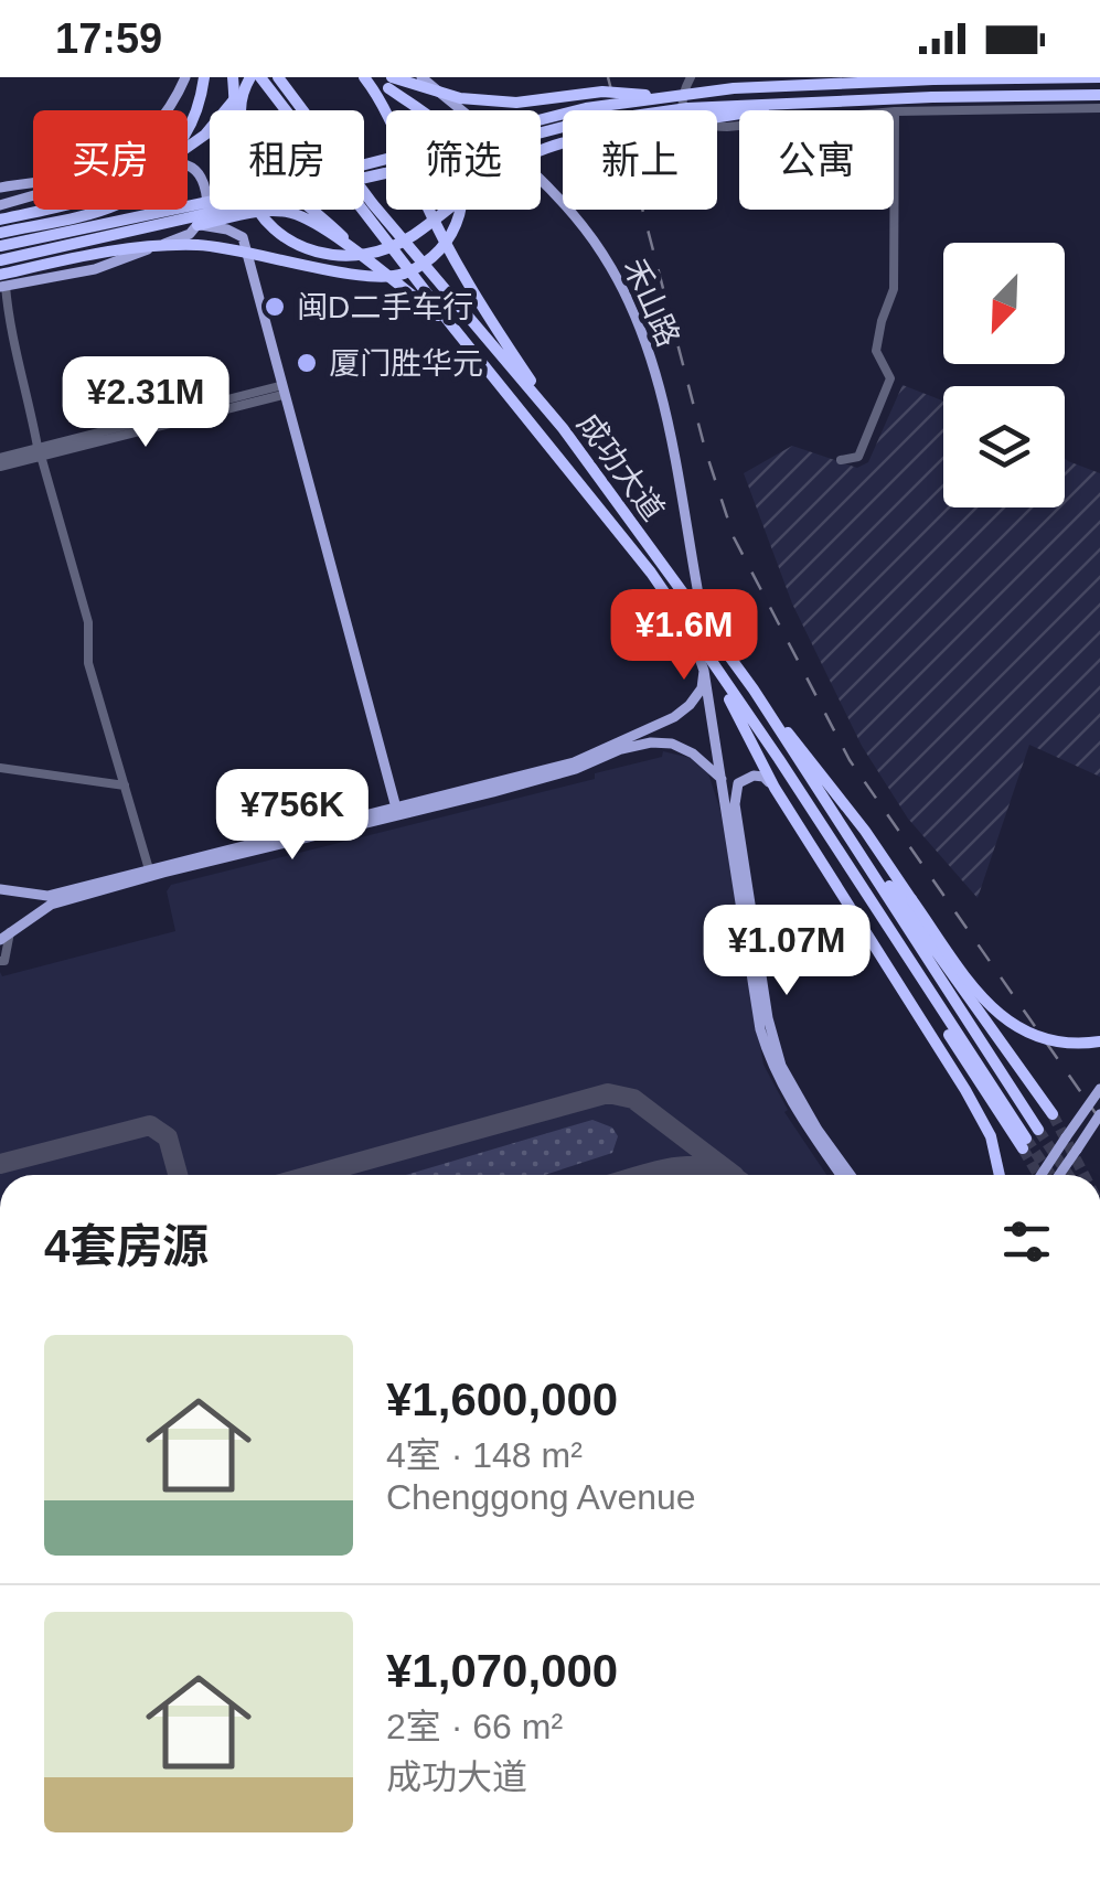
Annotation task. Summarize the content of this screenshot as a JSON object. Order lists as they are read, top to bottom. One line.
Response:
{"streets":{"highway":["成功大道"],"main road":["禾山路"]},"crossings":[["禾山路","成功大道"]],"places":["闽D二手车行","厦门胜华元"],"north":"bottom left","page":{"status":"17:59","chip":["买房","租房","筛选","新上","公寓"],"price":["¥2.31M","¥1.6M","¥756K","¥1.07M"],"heading":"4套房源","list":[{"name":"¥1,600,000","note":"4室 · 148 m² · Chenggong Avenue"},{"name":"¥1,070,000","note":"2室 · 66 m² · 成功大道"}]}}
